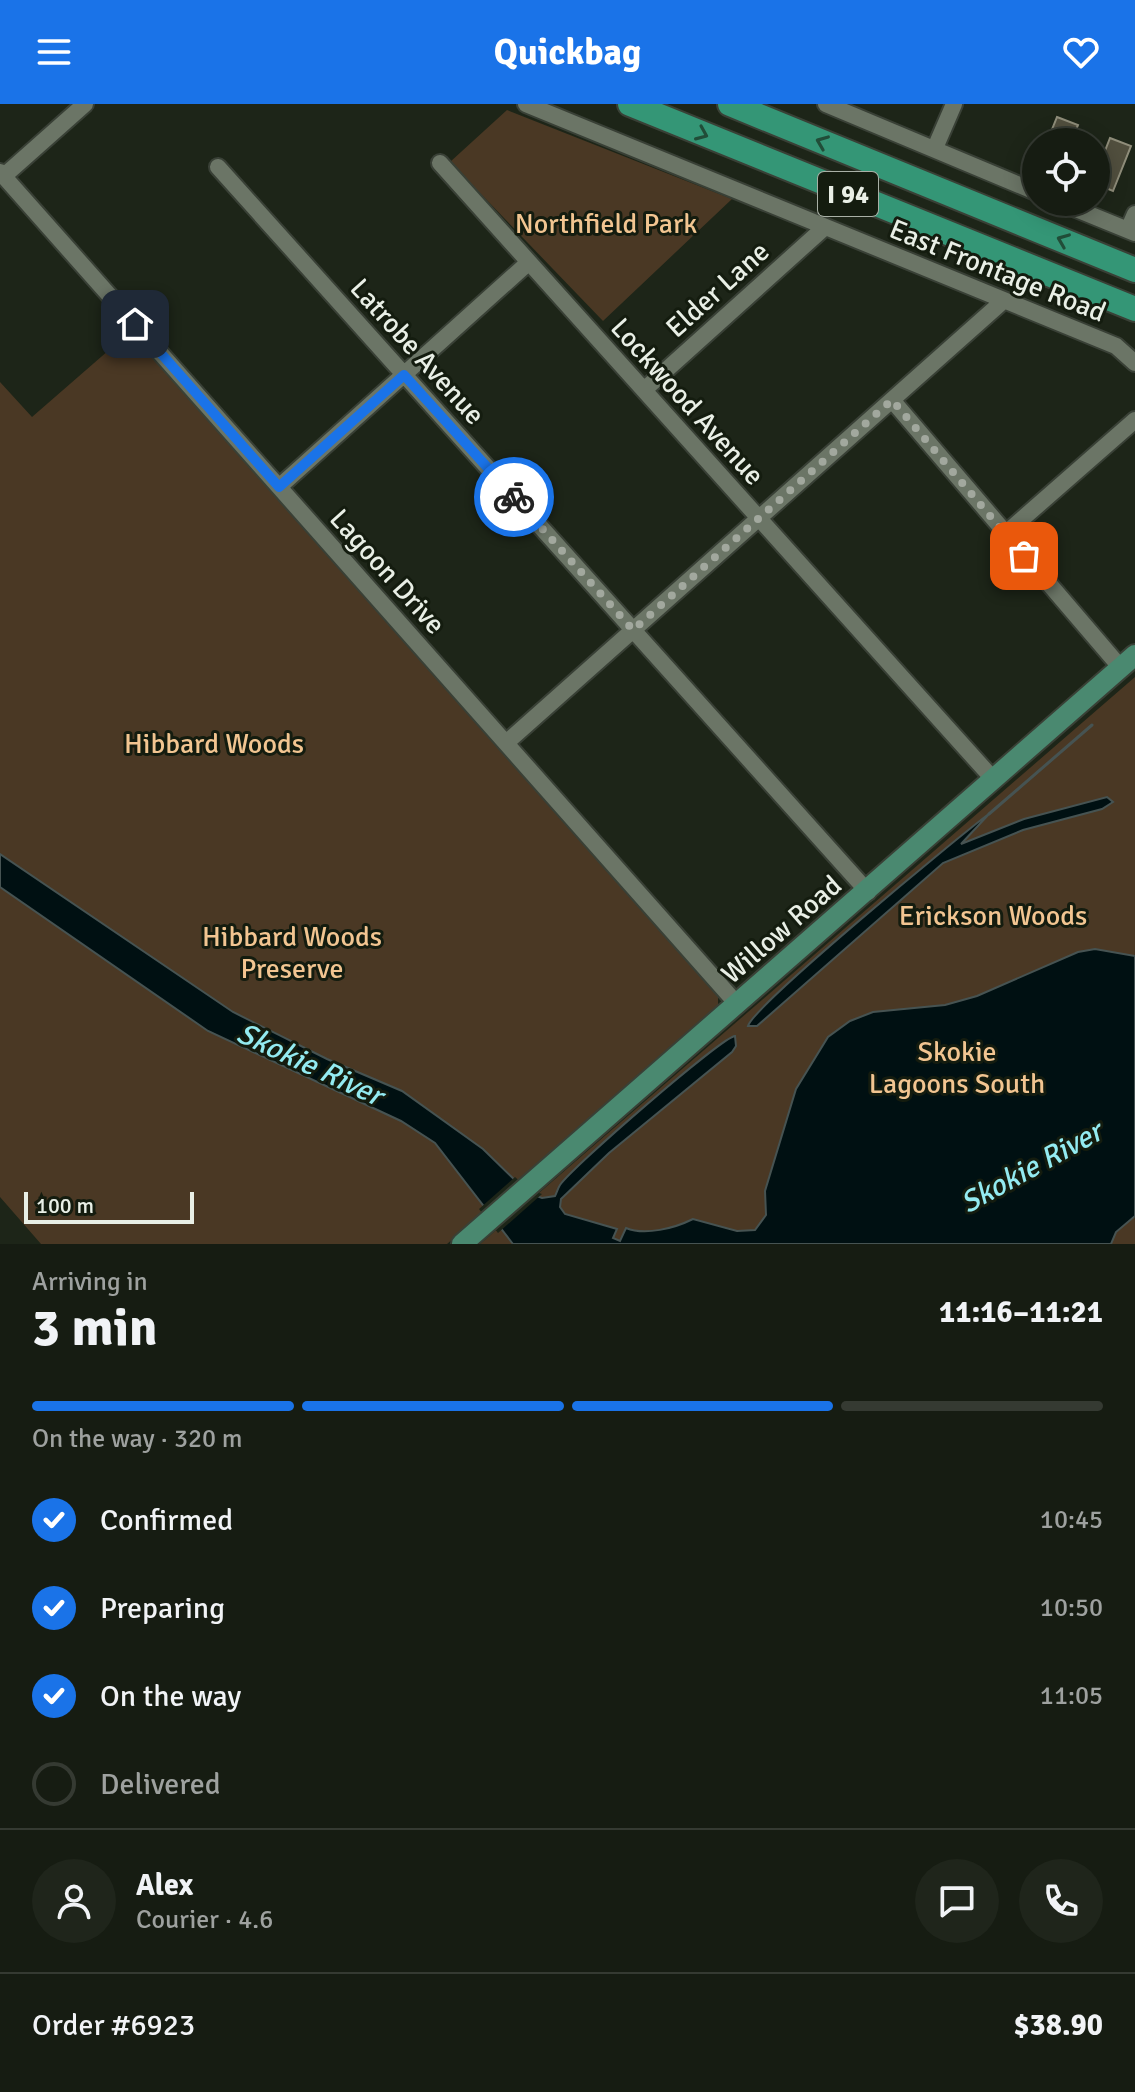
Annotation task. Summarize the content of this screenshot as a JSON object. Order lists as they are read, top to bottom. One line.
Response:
{"streets":{"highway":["I 94"],"main road":["Willow Road"],"street":["East Frontage Road","Elder Lane","Latrobe Avenue","Lockwood Avenue","Lagoon Drive"]},"crossings":[["East Frontage Road","Elder Lane"],["Elder Lane","Lockwood Avenue"],["Latrobe Avenue","Willow Road"],["Lockwood Avenue","Willow Road"],["Lagoon Drive","Willow Road"]],"water":["Skokie River"],"parks":["Northfield Park","Hibbard Woods","Erickson Woods","Hibbard Woods Preserve","Skokie Lagoons South"],"scale_bar":"100 m","page":{"header":"Quickbag","scale":"100 m","heading":["3 min","Arriving in","11:16–11:21"],"panel":["Alex","Courier · 4.6","Order #6923","$38.90"],"bar":"On the way · 320 m","list":[["Confirmed","10:45"],["Preparing","10:50"],["On the way","11:05"],"Delivered"]}}
